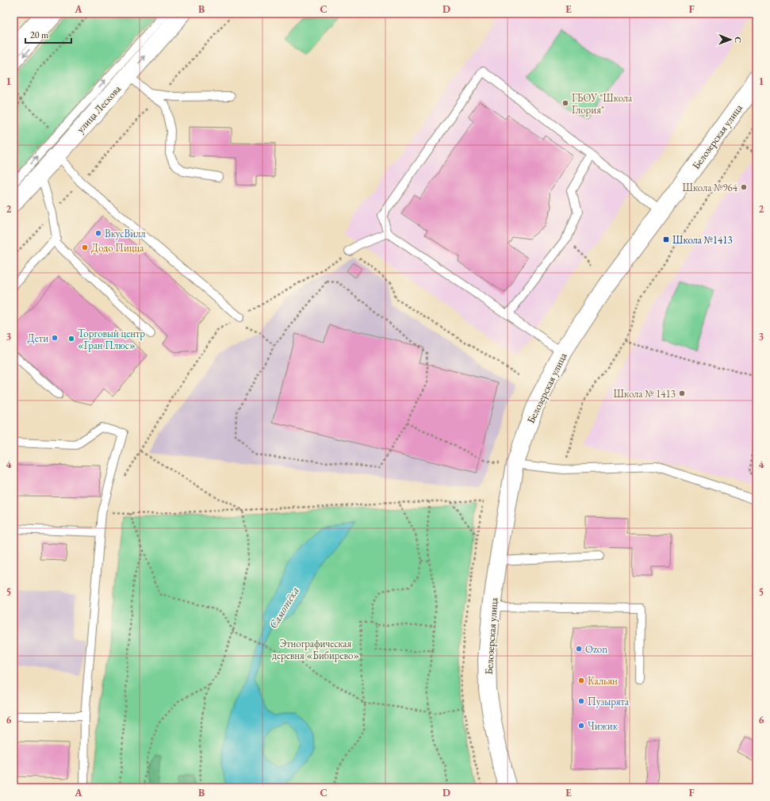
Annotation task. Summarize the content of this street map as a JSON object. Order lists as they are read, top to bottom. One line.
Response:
{"streets":{"street":["улица Лескова","Белозерская улица"]},"one_way":["улица Лескова"],"water":["Самотёка"],"parks":["Этнографическая деревня «Бибирево»"],"places":{"other":["ГБОУ \"Школа Глория\"","Школа №964","ВкусВилл","Додо Пицца","Дети","Торговый центр «Гран Плюс»","Школа № 1413","Ozon","Кальян","Пузырята","Чижик"],"transit":["Школа №1413"]},"scale_bar":"20 m","north":"right","grid":{"columns":["A","B","C","D","E","F"],"rows":["1","2","3","4","5","6"]}}
